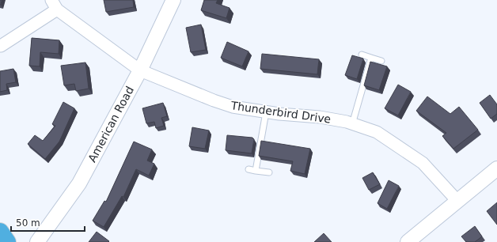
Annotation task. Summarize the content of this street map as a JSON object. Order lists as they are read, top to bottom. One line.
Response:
{"streets":{"street":["Thunderbird Drive","American Road"]},"crossings":[["Thunderbird Drive","American Road"]],"scale_bar":"50 m"}
